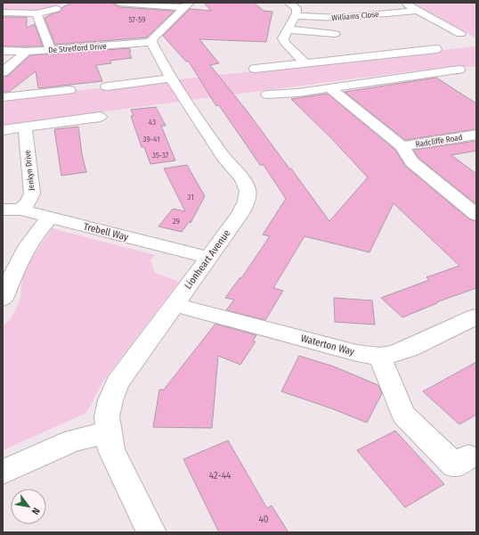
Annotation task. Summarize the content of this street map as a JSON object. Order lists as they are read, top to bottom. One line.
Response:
{"streets":{"street":["Williams Close","De Stretford Drive","Radcliffe Road","Jenkyn Drive","Trebell Way","Lionheart Avenue","Waterton Way"]},"crossings":[["De Stretford Drive","Lionheart Avenue"],["Jenkyn Drive","Trebell Way"],["Trebell Way","Lionheart Avenue"],["Lionheart Avenue","Waterton Way"]],"house_numbers":["57-59","43","39-41","35-37","31","29","42-44","40"],"north":"bottom right"}
